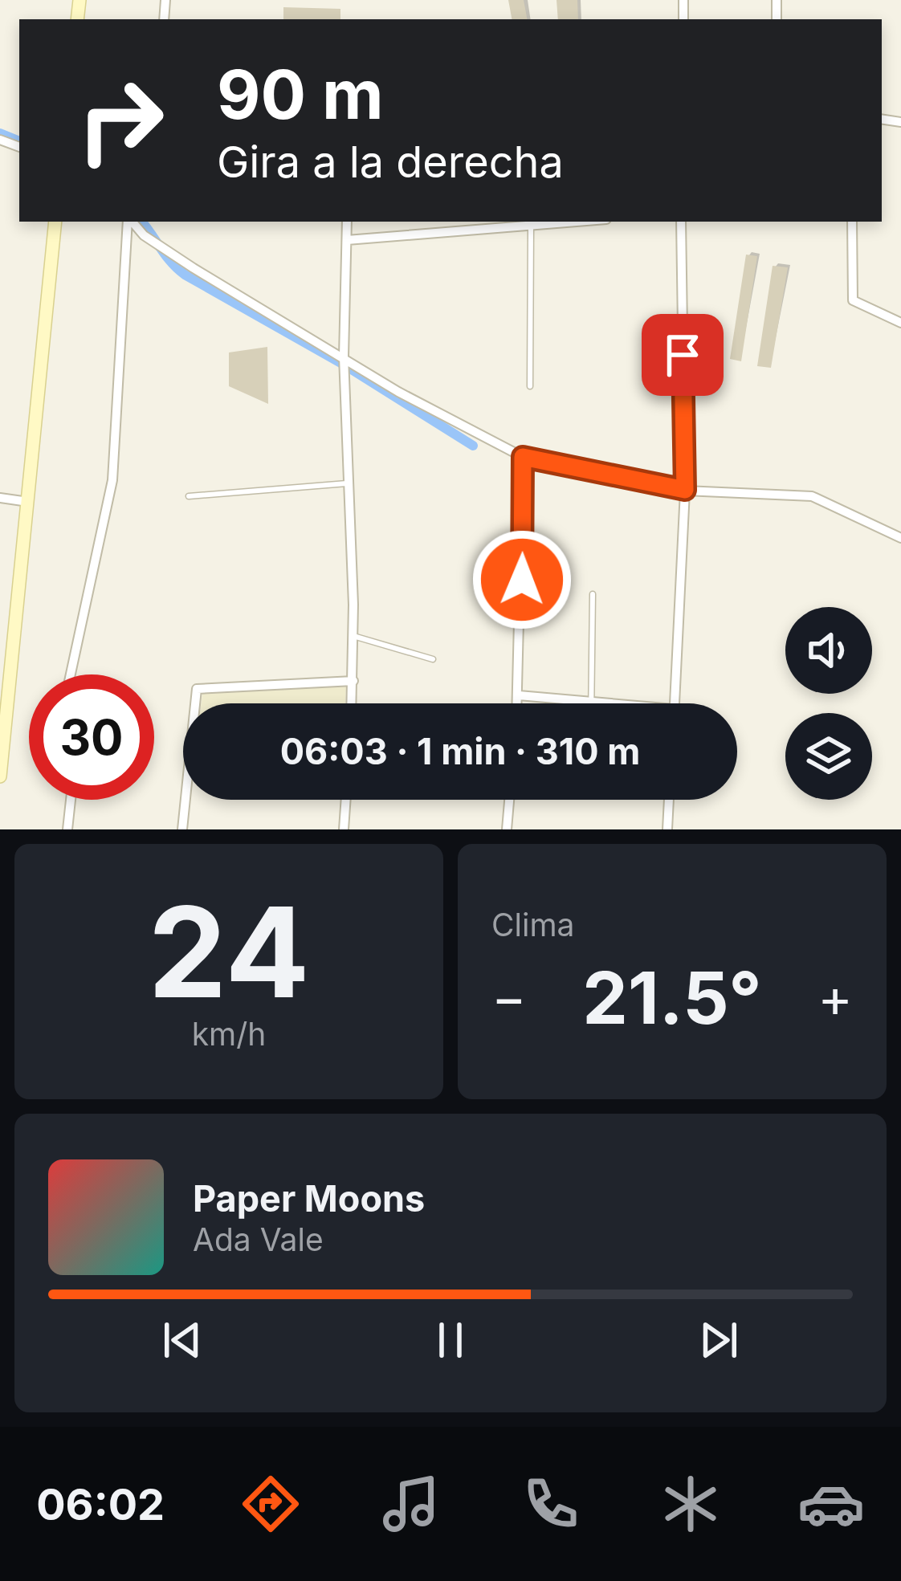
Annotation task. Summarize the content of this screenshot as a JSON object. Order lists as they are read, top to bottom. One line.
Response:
{"page":{"turn":["90 m","Gira a la derecha"],"limit":"30","trip":"06:03 · 1 min · 310 m","tile":[["24","km/h"],"Clima"],"heat":["−","21.5°","+"],"song":["Paper Moons","Ada Vale"],"tabs":"06:02"}}
